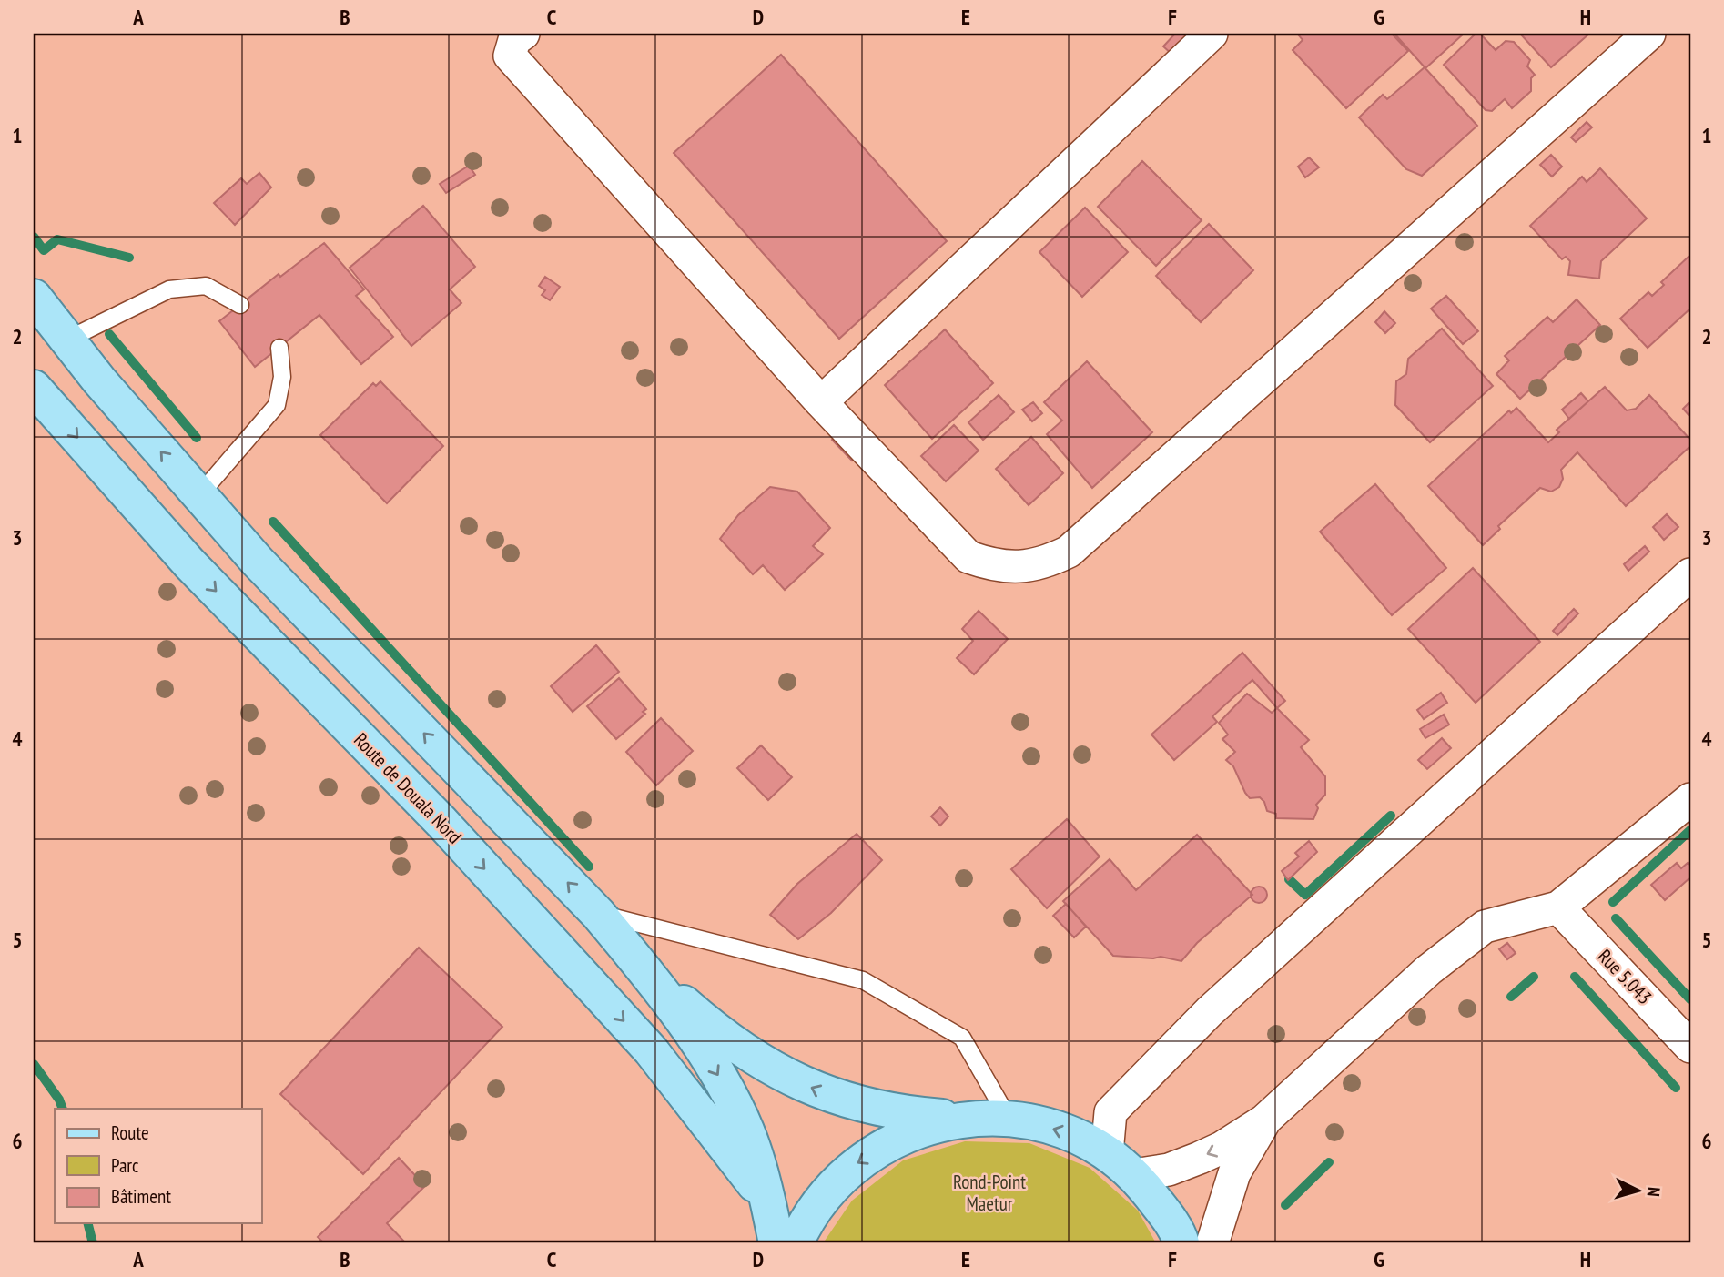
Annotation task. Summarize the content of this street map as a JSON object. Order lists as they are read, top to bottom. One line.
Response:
{"streets":{"main road":["Route de Douala Nord"],"street":["Rue 5.043"]},"parks":["Rond-Point Maetur"],"legend":["Route","Parc","Bâtiment"],"north":"right","grid":{"columns":["A","B","C","D","E","F","G","H"],"rows":["1","2","3","4","5","6"]}}
